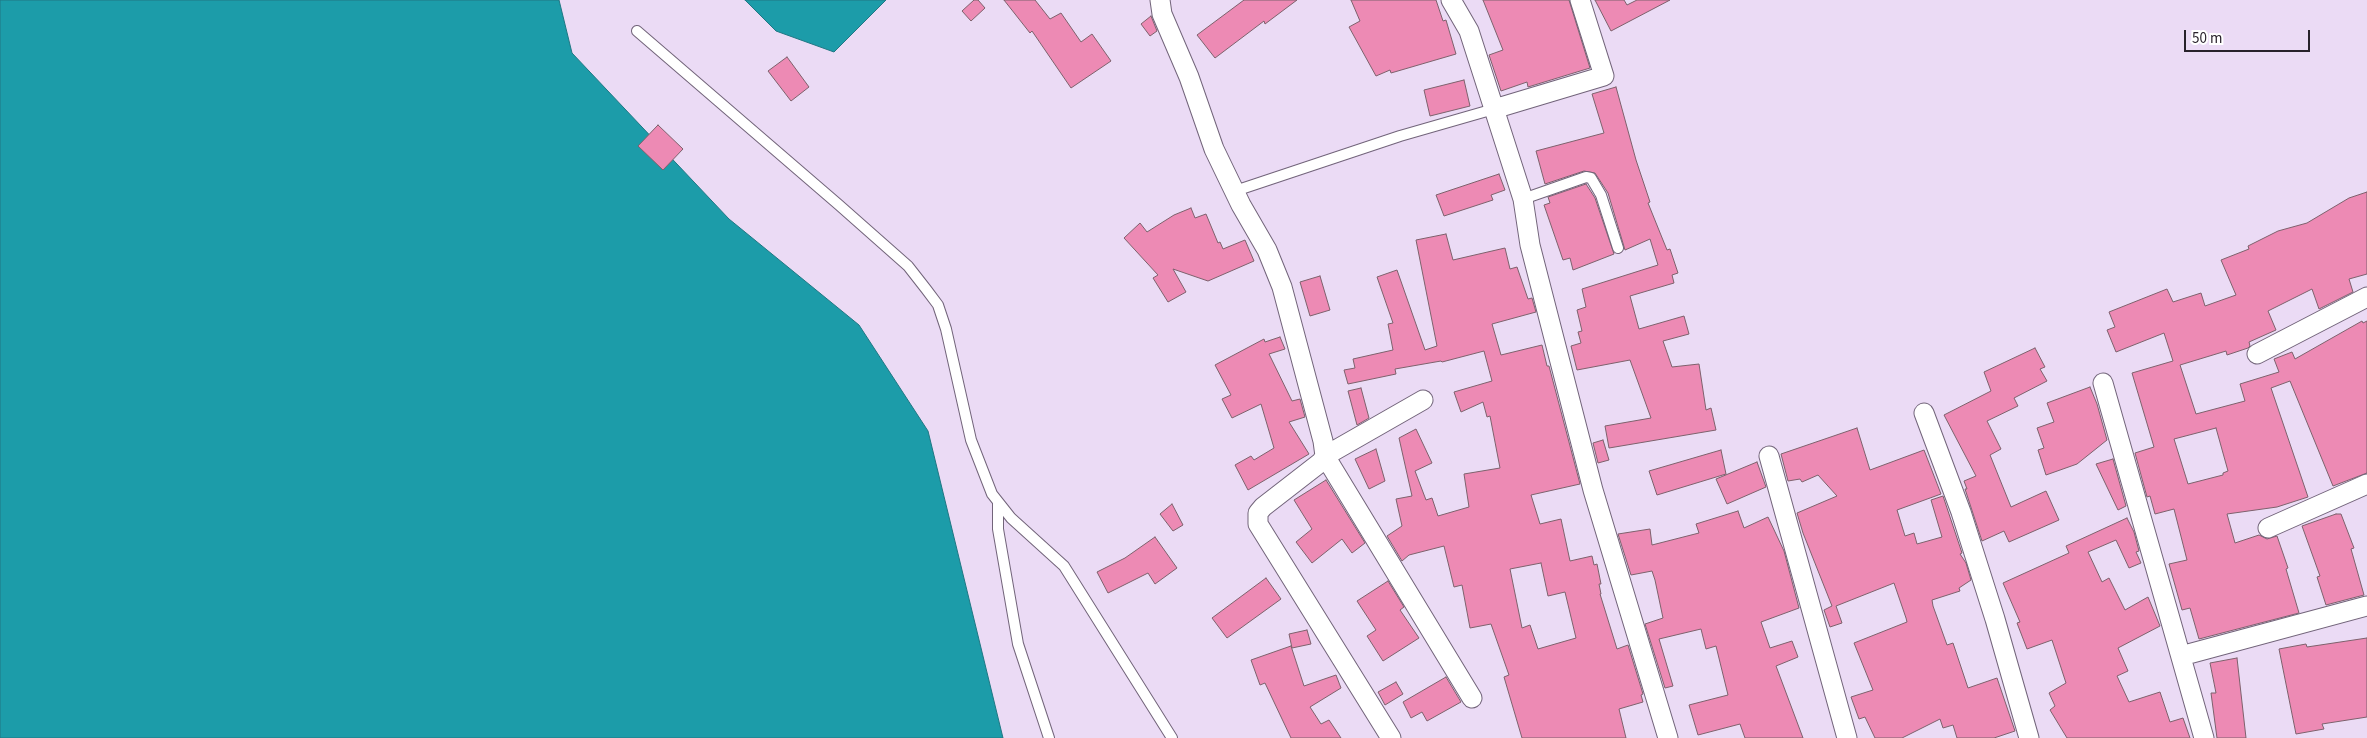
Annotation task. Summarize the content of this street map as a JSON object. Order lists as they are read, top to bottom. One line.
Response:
{"scale_bar":"50 m"}
